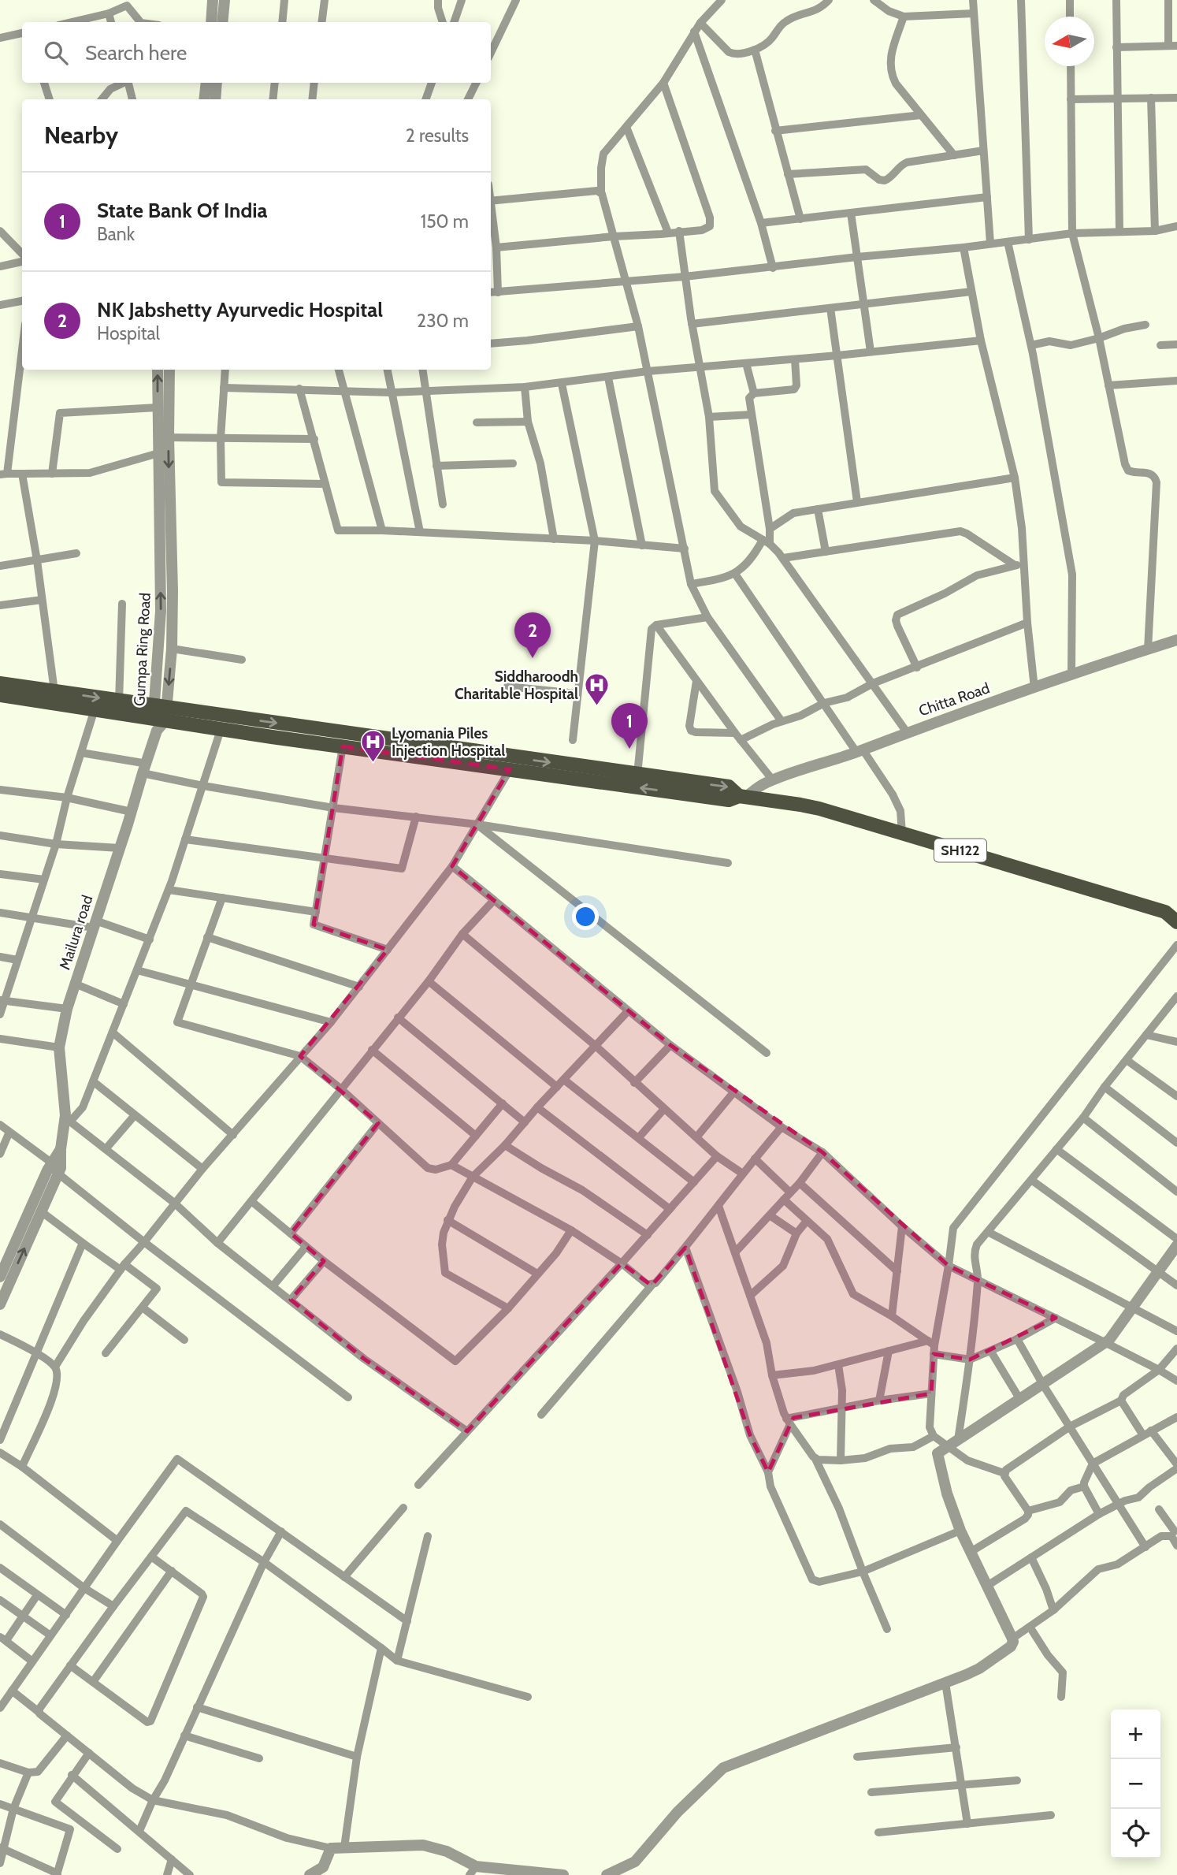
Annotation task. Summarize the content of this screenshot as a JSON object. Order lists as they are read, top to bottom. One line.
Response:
{"streets":{"main road":["SH122"],"street":["Gumpa Ring Road","Chitta Road","Mailura road"]},"crossings":[["Gumpa Ring Road","SH122"],["Gumpa Ring Road","Mailura road"],["Chitta Road","SH122"],["SH122","Mailura road"]],"places":{"hospital":["Siddharoodh Charitable Hospital","Lyomania Piles Injection Hospital"]},"north":"left","page":{"search":"Search here","heading":["Nearby","2 results"],"list":[{"mark":"1","name":"State Bank Of India","note":"Bank","value":"150 m"},{"mark":"2","name":"NK Jabshetty Ayurvedic Hospital","note":"Hospital","value":"230 m"}],"pins":["2","1"],"map_buttons":["+","−"]}}
